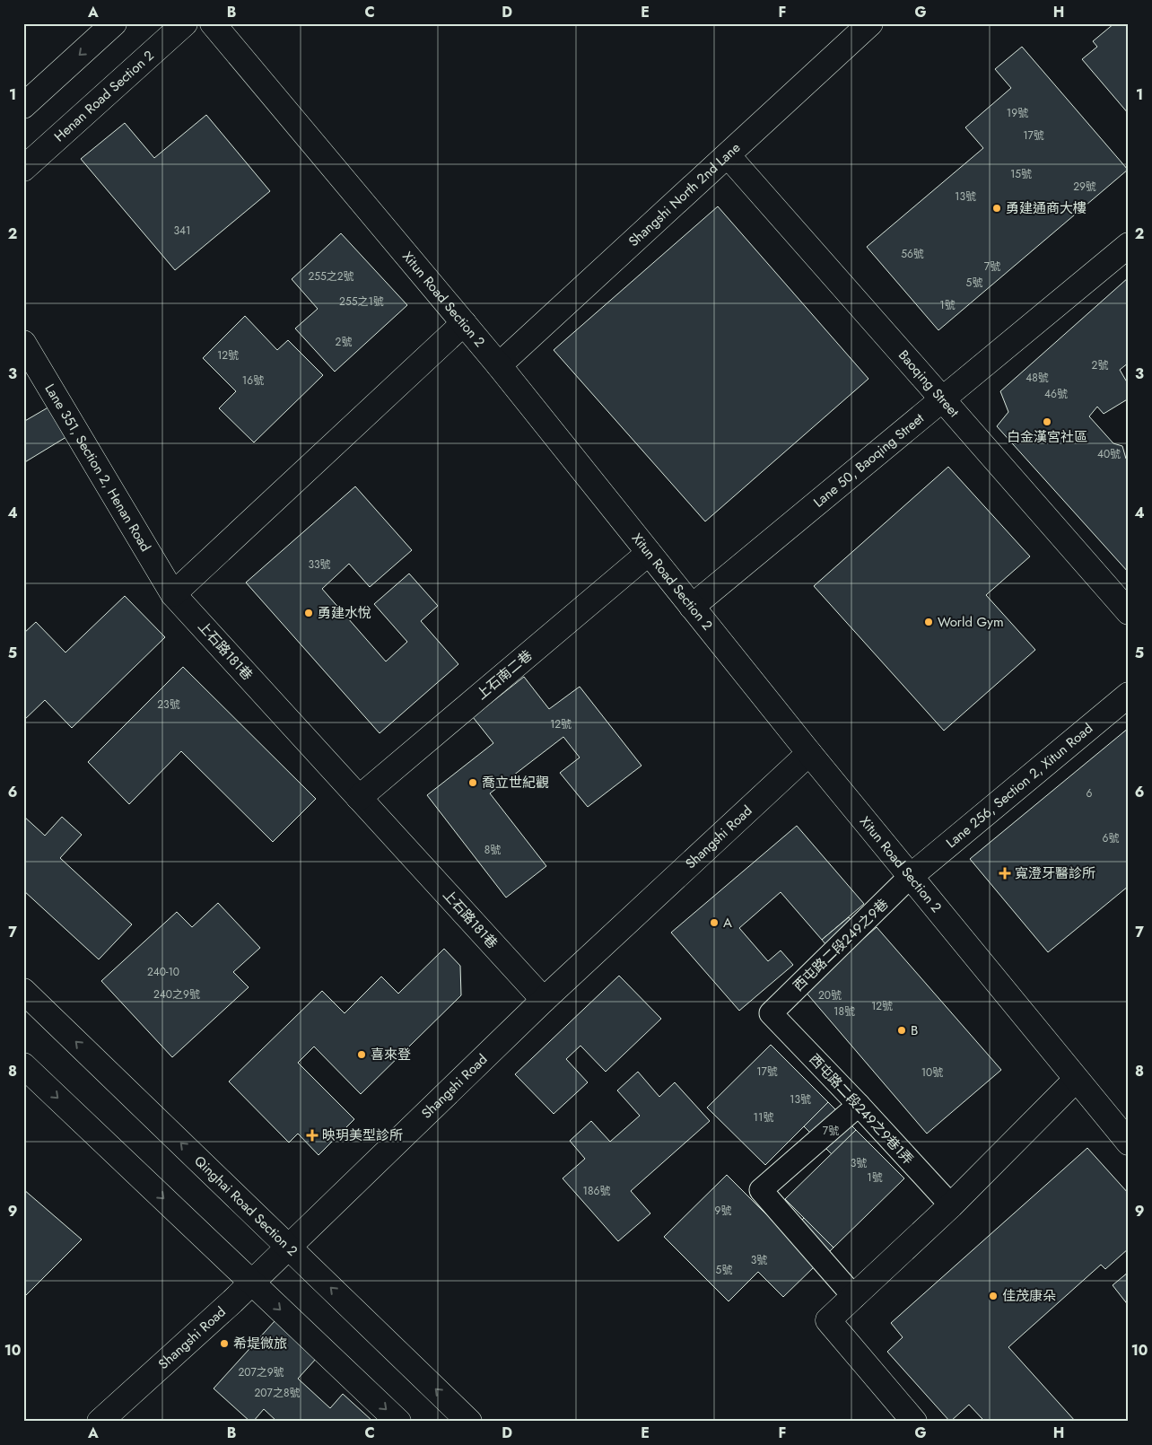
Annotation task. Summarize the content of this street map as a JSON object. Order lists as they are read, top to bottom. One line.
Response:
{"streets":{"street":["Henan Road Section 2","Shangshi North 2nd Lane","Xitun Road Section 2","Baoqing Street","Lane 50, Baoqing Street","Lane 351, Section 2, Henan Road","上石路181巷","上石南二巷","Lane 256, Section 2, Xitun Road","Shangshi Road","西屯路二段249之9巷","西屯路二段249之9巷1弄","Qinghai Road Section 2"]},"crossings":[["Shangshi North 2nd Lane","Xitun Road Section 2"],["Shangshi North 2nd Lane","Baoqing Street"],["Xitun Road Section 2","Lane 50, Baoqing Street"],["Xitun Road Section 2","上石南二巷"],["Xitun Road Section 2","Lane 256, Section 2, Xitun Road"],["Xitun Road Section 2","Shangshi Road"],["Xitun Road Section 2","西屯路二段249之9巷"],["Baoqing Street","Lane 50, Baoqing Street"],["Lane 351, Section 2, Henan Road","上石路181巷"],["上石路181巷","上石南二巷"],["上石路181巷","Shangshi Road"],["Lane 256, Section 2, Xitun Road","西屯路二段249之9巷"],["Shangshi Road","Qinghai Road Section 2"],["西屯路二段249之9巷","西屯路二段249之9巷1弄"]],"places":{"other":["勇建通商大樓","白金漢宮社區","勇建水悅","World Gym","喬立世紀觀","A","B","喜來登","佳茂康朵","希堤微旅"],"health":["寬澄牙醫診所","映玥美型診所"]},"house_numbers":["19號","17號","15號","29號","13號","341","56號","7號","255之2號","5號","255之1號","1號","2號","12號","2號","48號","16號","46號","40號","33號","23號","12號","6","6號","8號","240-10","240之9號","20號","12號","18號","17號","10號","13號","11號","7號","3號","1號","186號","9號","3號","5號","207之9號","207之8號"],"grid":{"columns":["A","B","C","D","E","F","G","H"],"rows":["1","2","3","4","5","6","7","8","9","10"]}}
